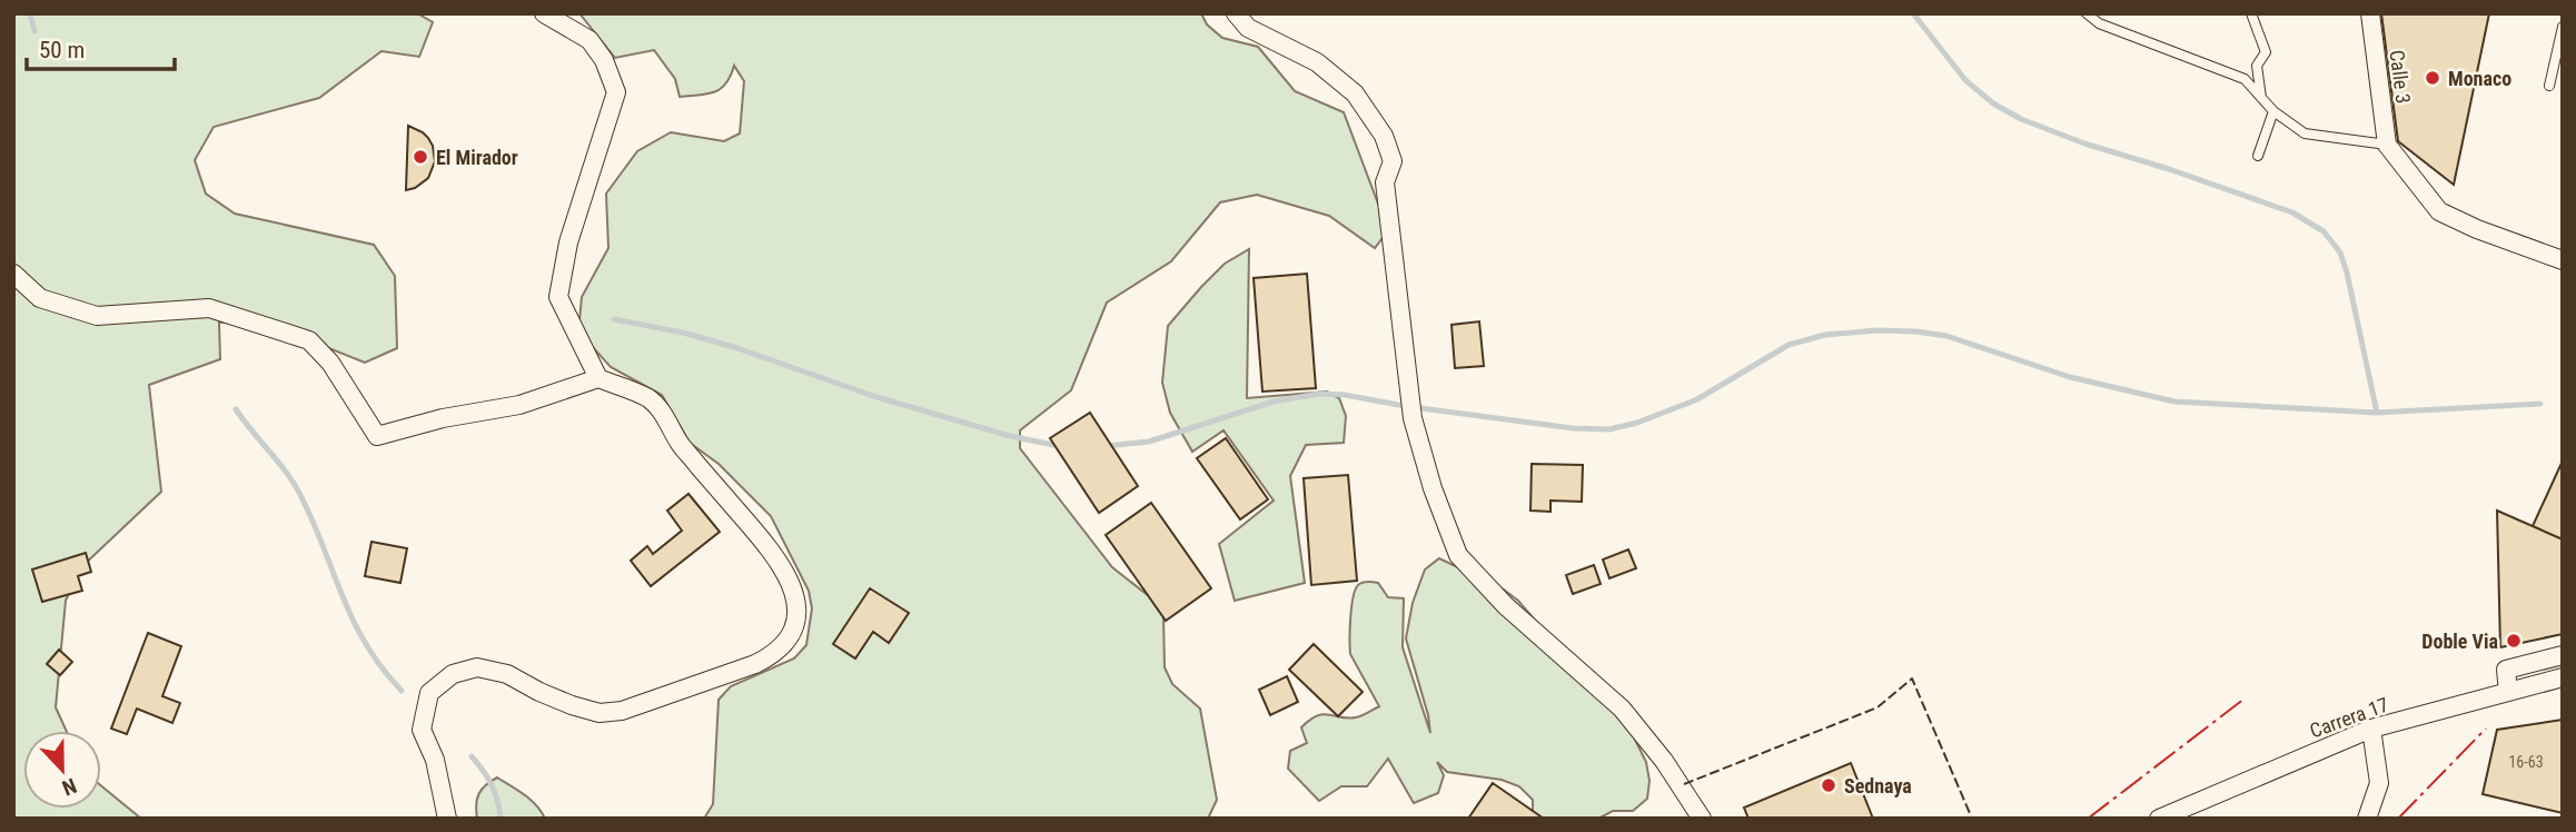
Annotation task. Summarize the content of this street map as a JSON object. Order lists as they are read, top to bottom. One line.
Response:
{"streets":{"street":["Calle 3","Carrera 17"]},"places":["Monaco","El Mirador","Doble Via","Sednaya"],"house_numbers":["16-63"],"scale_bar":"50 m","north":"bottom"}
